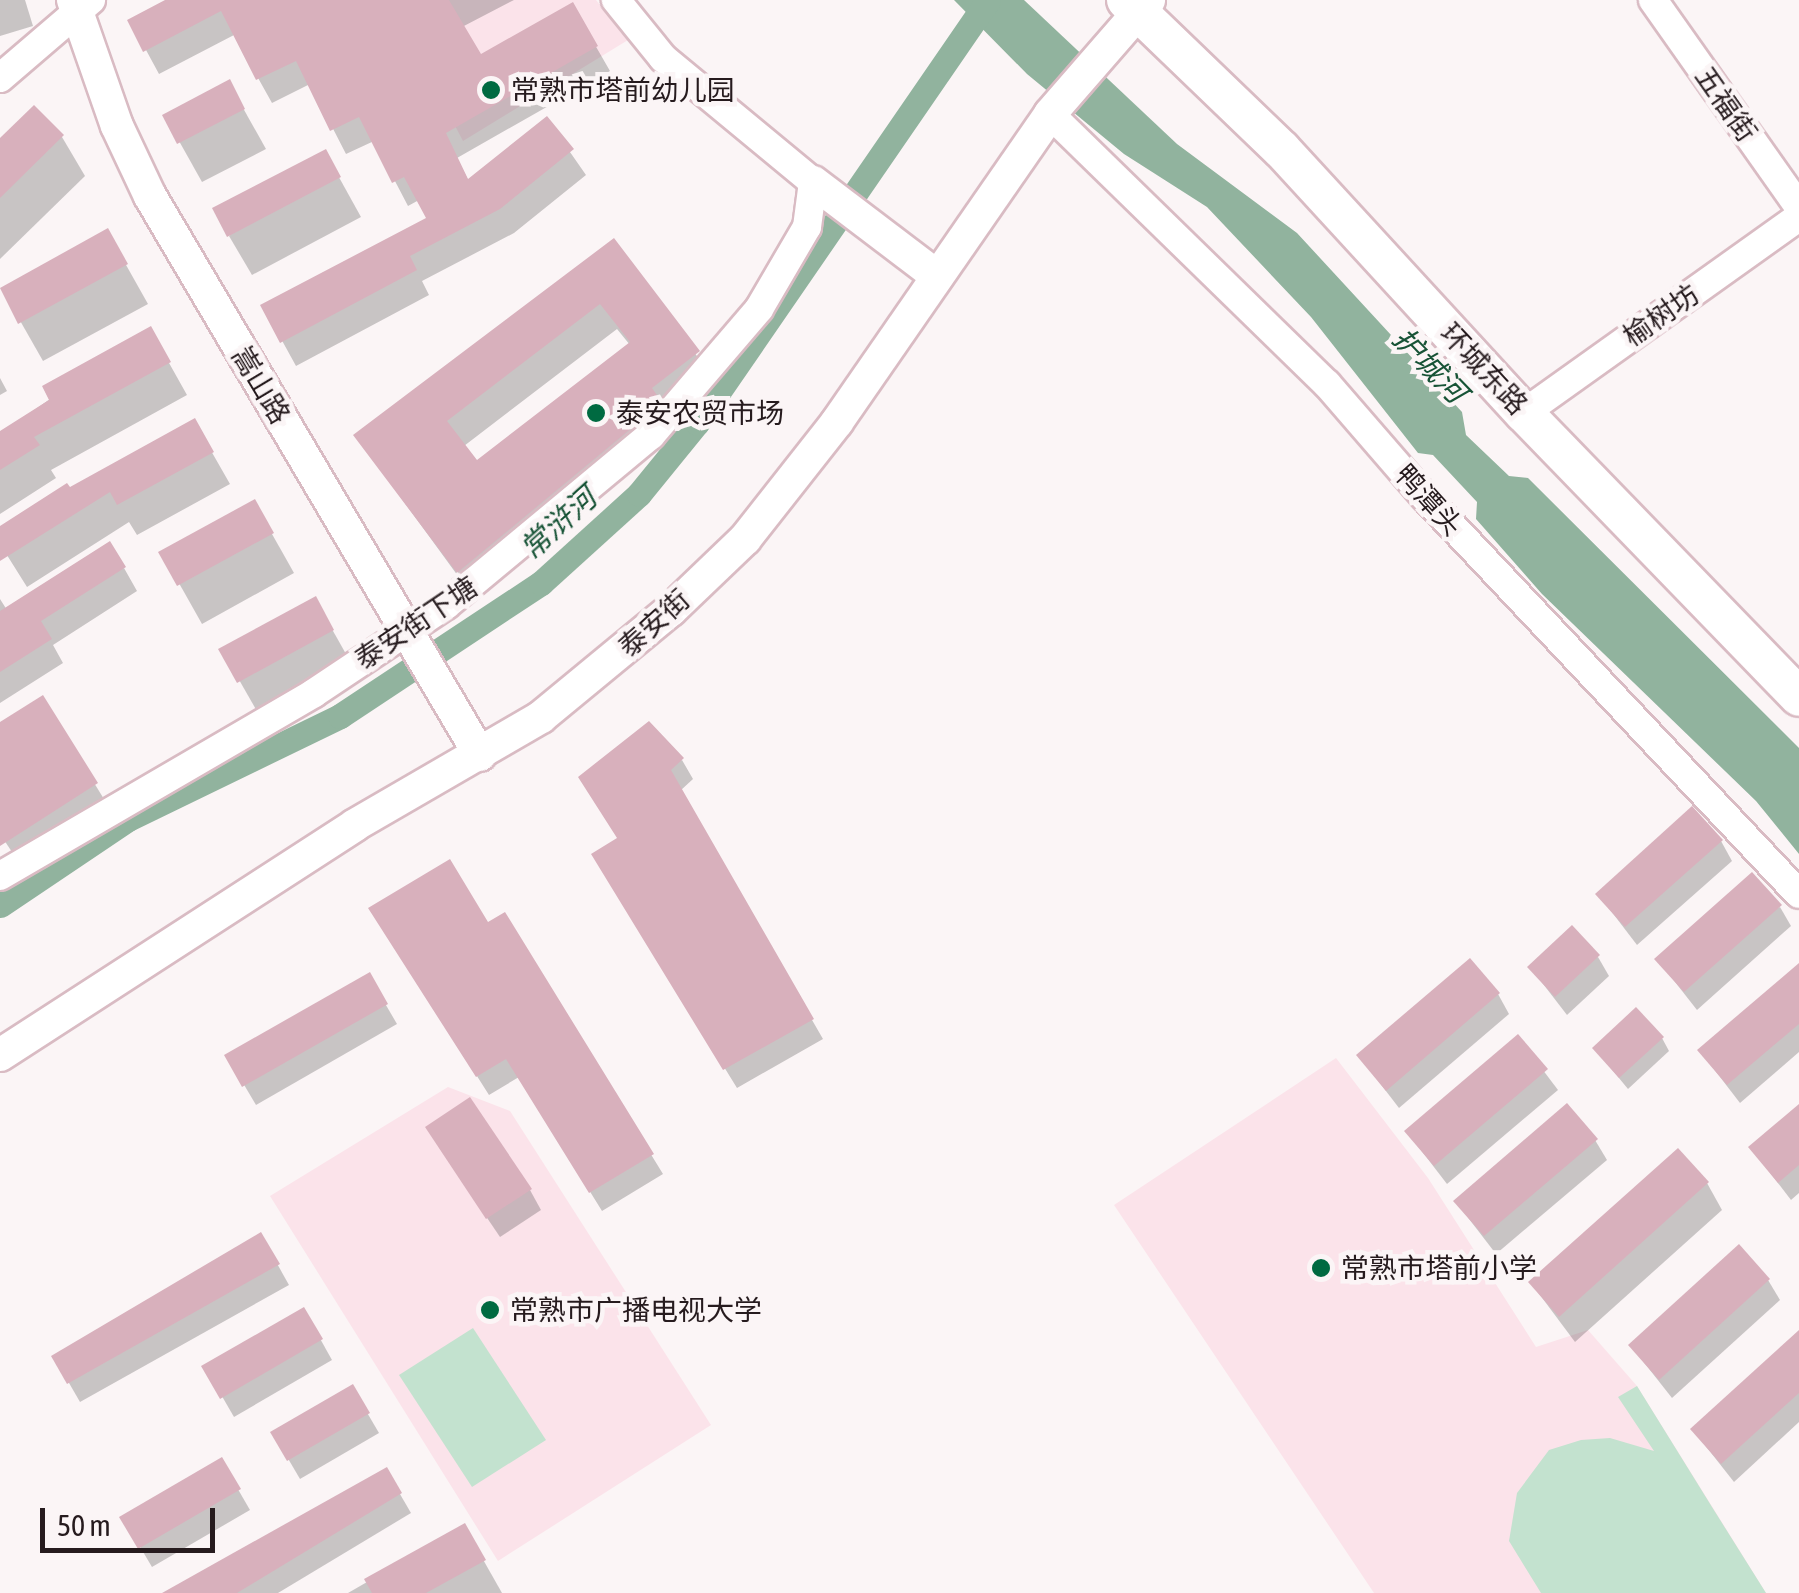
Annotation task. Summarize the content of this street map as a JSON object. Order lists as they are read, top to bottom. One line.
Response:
{"streets":{"main road":["环城东路"],"street":["五福街","榆树坊","嵩山路","鸭潭头","泰安街下塘","泰安街"]},"crossings":[["榆树坊","环城东路"],["环城东路","泰安街"],["嵩山路","泰安街下塘"],["嵩山路","泰安街"],["鸭潭头","泰安街"]],"water":["护城河","常浒河"],"places":["常熟市塔前幼儿园","泰安农贸市场","常熟市塔前小学","常熟市广播电视大学"],"scale_bar":"50 m"}
